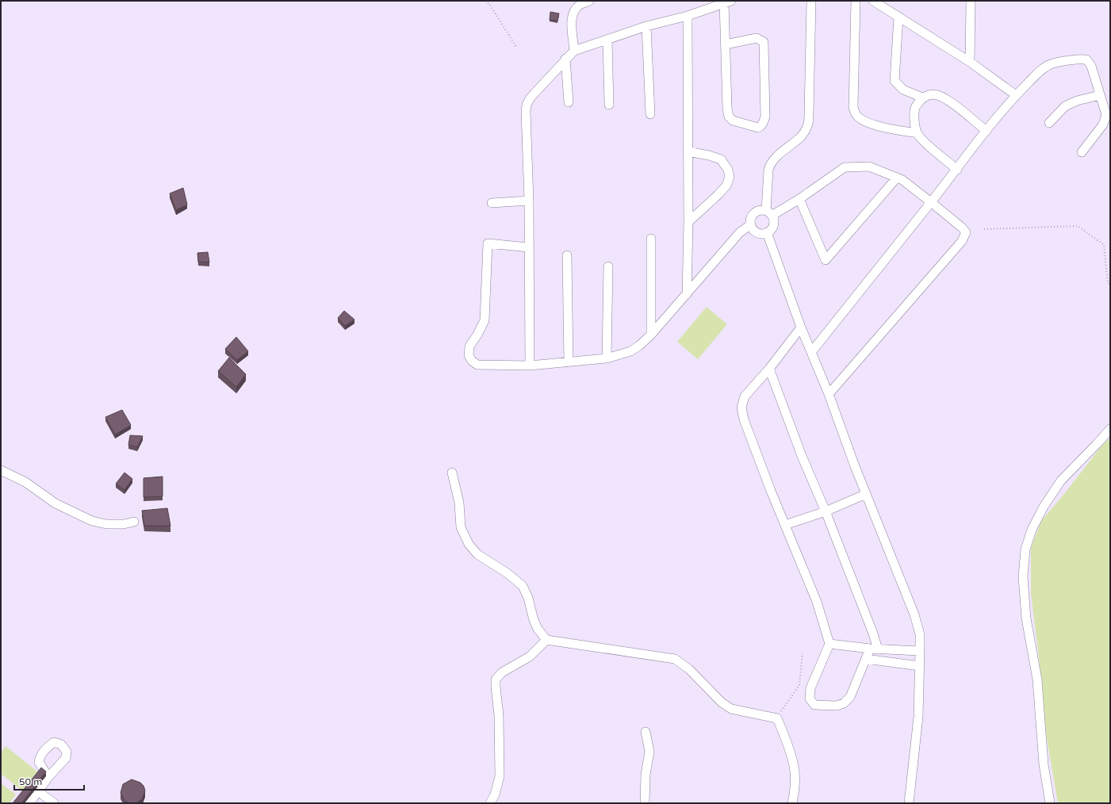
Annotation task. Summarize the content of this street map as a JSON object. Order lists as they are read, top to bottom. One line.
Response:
{"scale_bar":"50 m"}
